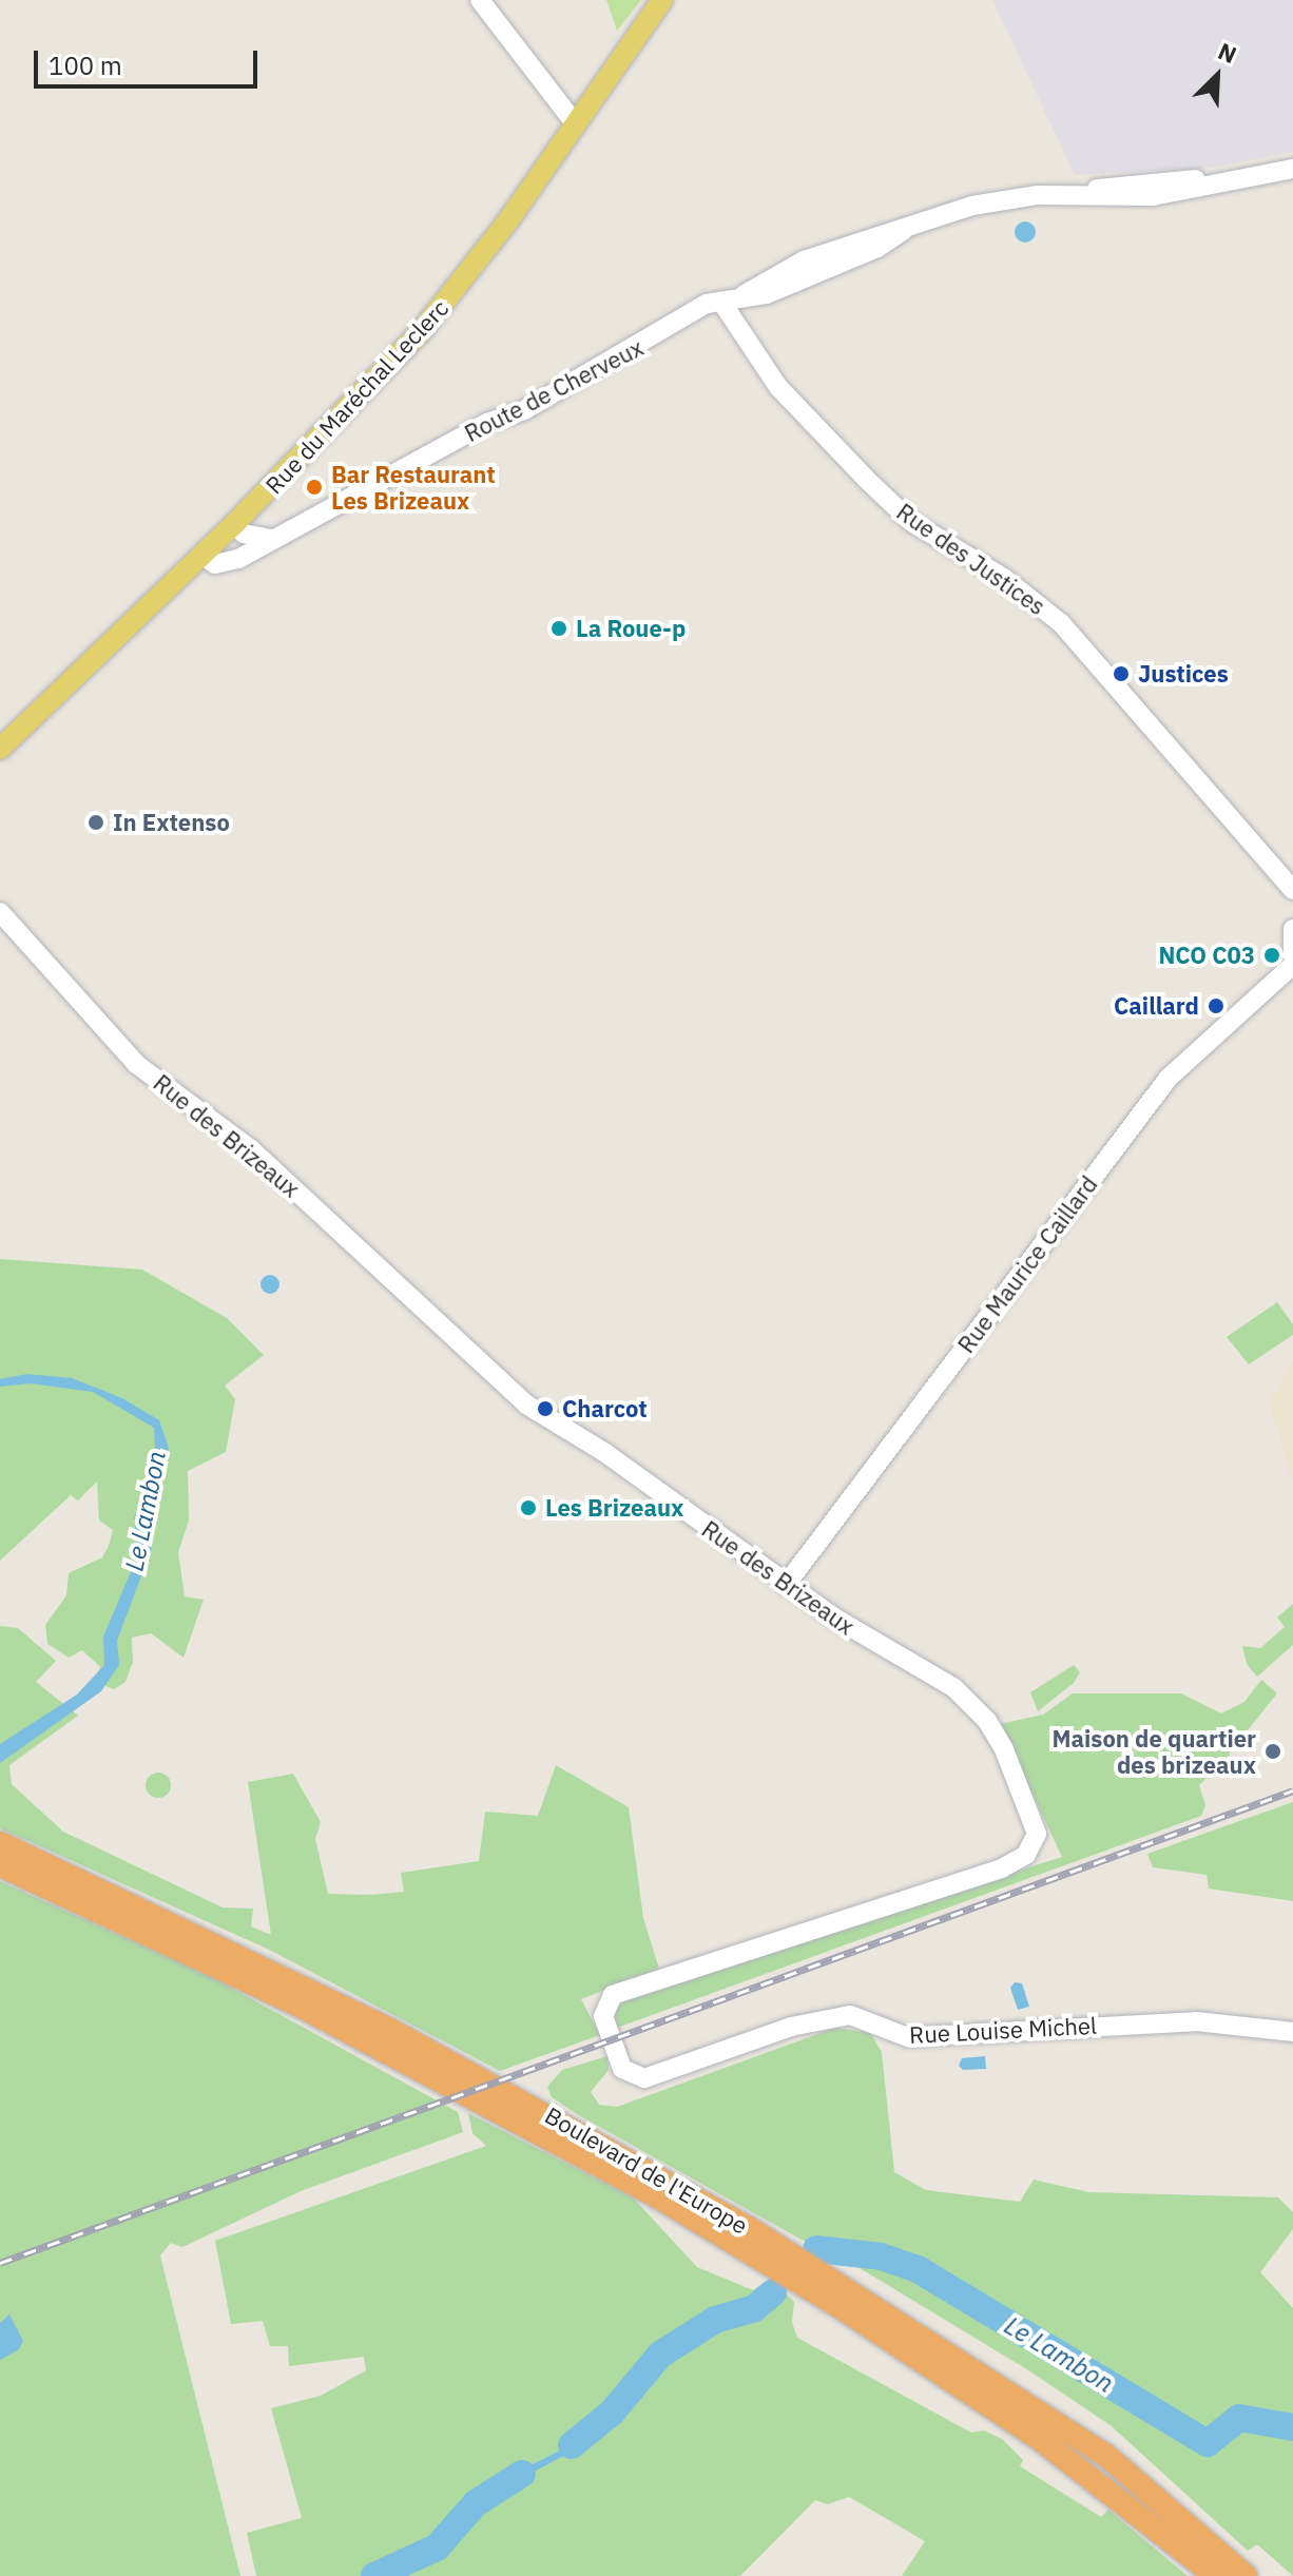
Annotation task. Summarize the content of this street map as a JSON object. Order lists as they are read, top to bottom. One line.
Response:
{"streets":{"highway":["Boulevard de l'Europe"],"main road":["Rue du Maréchal Leclerc"],"street":["Route de Cherveux","Rue des Justices","Rue des Brizeaux","Rue Maurice Caillard","Rue Louise Michel"]},"crossings":[["Route de Cherveux","Rue du Maréchal Leclerc"],["Route de Cherveux","Rue des Justices"],["Rue des Brizeaux","Rue Maurice Caillard"],["Rue des Brizeaux","Rue Louise Michel"]],"water":["Le Lambon"],"places":["Bar Restaurant Les Brizeaux","La Roue-p","Justices","In Extenso","NCO C03","Caillard","Charcot","Les Brizeaux","Maison de quartier des brizeaux"],"scale_bar":"100 m","north":"top right"}
